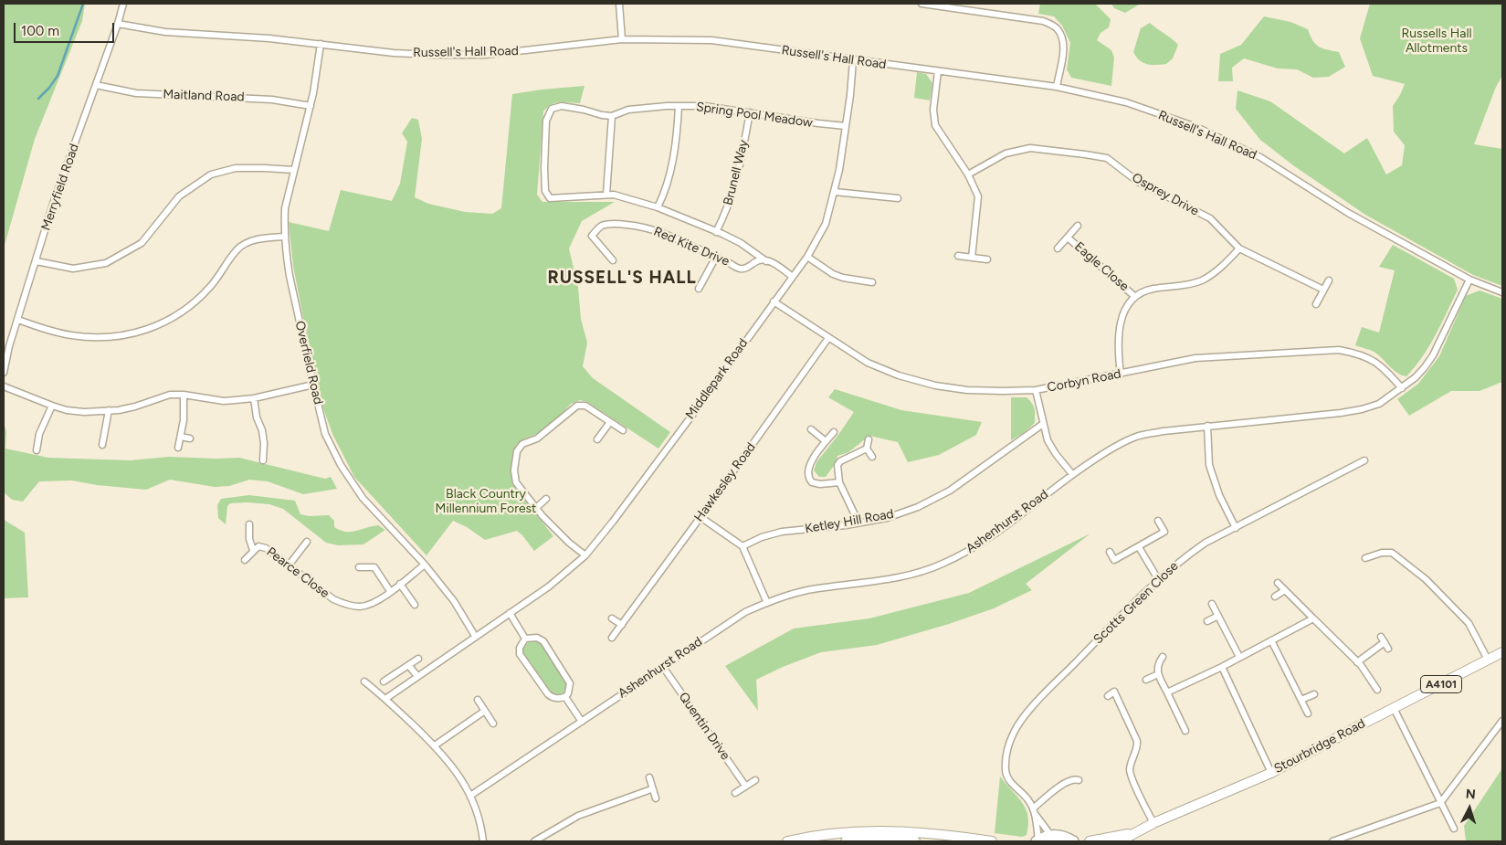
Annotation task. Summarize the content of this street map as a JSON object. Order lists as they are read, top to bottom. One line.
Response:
{"streets":{"main road":["A4101","Stourbridge Road"],"street":["Russell's Hall Road","Maitland Road","Spring Pool Meadow","Brunell Way","Merryfield Road","Osprey Drive","Red Kite Drive","Eagle Close","Overfield Road","Middlepark Road","Corbyn Road","Hawkesley Road","Ketley Hill Road","Ashenhurst Road","Pearce Close","Scotts Green Close","Quentin Drive"]},"crossings":[["Russell's Hall Road","Merryfield Road"],["Russell's Hall Road","Overfield Road"],["Russell's Hall Road","Middlepark Road"],["Russell's Hall Road","Ashenhurst Road"],["Maitland Road","Merryfield Road"],["Maitland Road","Overfield Road"],["Spring Pool Meadow","Brunell Way"],["Spring Pool Meadow","Red Kite Drive"],["Spring Pool Meadow","Middlepark Road"],["Overfield Road","Middlepark Road"],["Overfield Road","Pearce Close"],["Middlepark Road","Corbyn Road"],["Corbyn Road","Hawkesley Road"],["Corbyn Road","Ashenhurst Road"],["Ashenhurst Road","Quentin Drive"]],"districts":["RUSSELL'S HALL"],"parks":["Russells Hall Allotments","Black Country Millennium Forest"],"scale_bar":"100 m","north":"top"}
